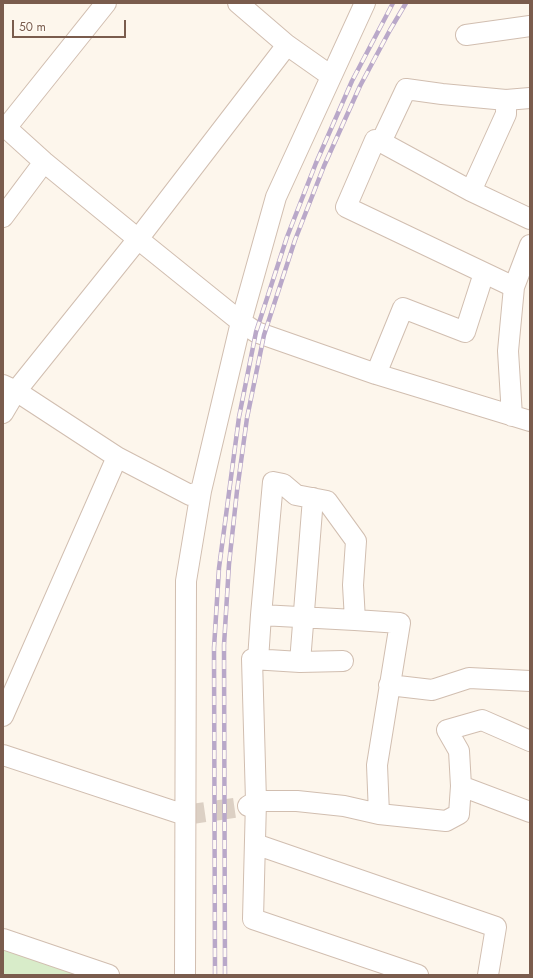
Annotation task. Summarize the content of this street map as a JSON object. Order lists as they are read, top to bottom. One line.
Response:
{"scale_bar":"50 m"}
